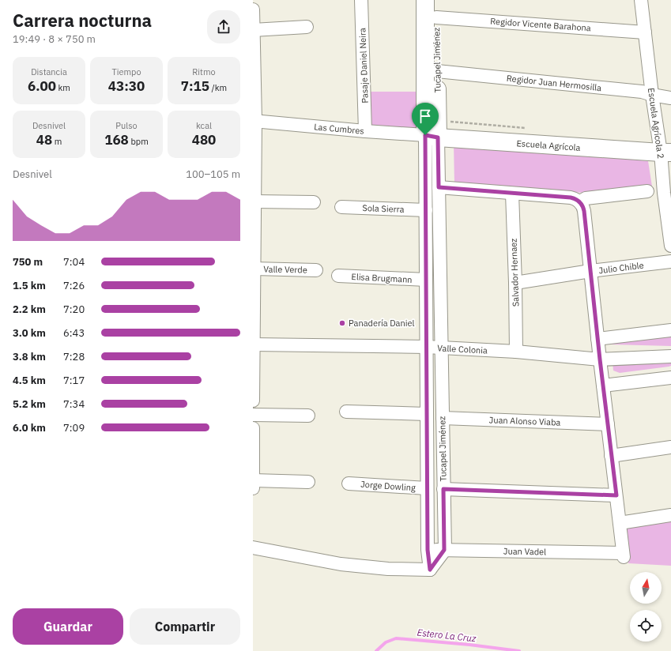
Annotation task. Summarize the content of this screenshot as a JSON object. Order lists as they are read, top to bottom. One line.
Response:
{"streets":{"street":["Regidor Vicente Barahona","Tucapel Jiménez","Pasaje Daniel Neira","Regidor Juan Hermosilla","Escuela Agrícola 2","Las Cumbres","Escuela Agrícola","Sola Sierra","Julio Chible","Valle Verde","Salvador Hernaez","Elisa Brugmann","Valle Colonia","Juan Alonso Viaba","Jorge Dowling","Juan Vadel"]},"crossings":[["Regidor Vicente Barahona","Tucapel Jiménez"],["Regidor Vicente Barahona","Escuela Agrícola 2"],["Tucapel Jiménez","Regidor Juan Hermosilla"],["Tucapel Jiménez","Las Cumbres"],["Tucapel Jiménez","Escuela Agrícola"],["Tucapel Jiménez","Sola Sierra"],["Tucapel Jiménez","Elisa Brugmann"],["Tucapel Jiménez","Valle Colonia"],["Tucapel Jiménez","Juan Alonso Viaba"],["Tucapel Jiménez","Jorge Dowling"],["Tucapel Jiménez","Juan Vadel"],["Pasaje Daniel Neira","Las Cumbres"],["Regidor Juan Hermosilla","Escuela Agrícola 2"],["Escuela Agrícola 2","Escuela Agrícola"],["Las Cumbres","Escuela Agrícola"],["Julio Chible","Salvador Hernaez"],["Salvador Hernaez","Valle Colonia"]],"water":["Estero La Cruz"],"places":["Panadería Daniel"],"north":"top","page":{"heading":["Carrera nocturna","19:49 · 8 × 750 m"],"stats":[["Distancia","6.00 km"],["Tiempo","43:30"],["Ritmo","7:15 /km"],["Desnivel","48 m"],["Pulso","168 bpm"],["kcal","480"]],"chart":["Desnivel","100–105 m"],"list":[{"name":"750 m","note":"7:04"},{"name":"1.5 km","note":"7:26"},{"name":"2.2 km","note":"7:20"},{"name":"3.0 km","note":"6:43"},{"name":"3.8 km","note":"7:28"},{"name":"4.5 km","note":"7:17"},{"name":"5.2 km","note":"7:34"},{"name":"6.0 km","note":"7:09"}],"buttons":["Guardar","Compartir"]}}
